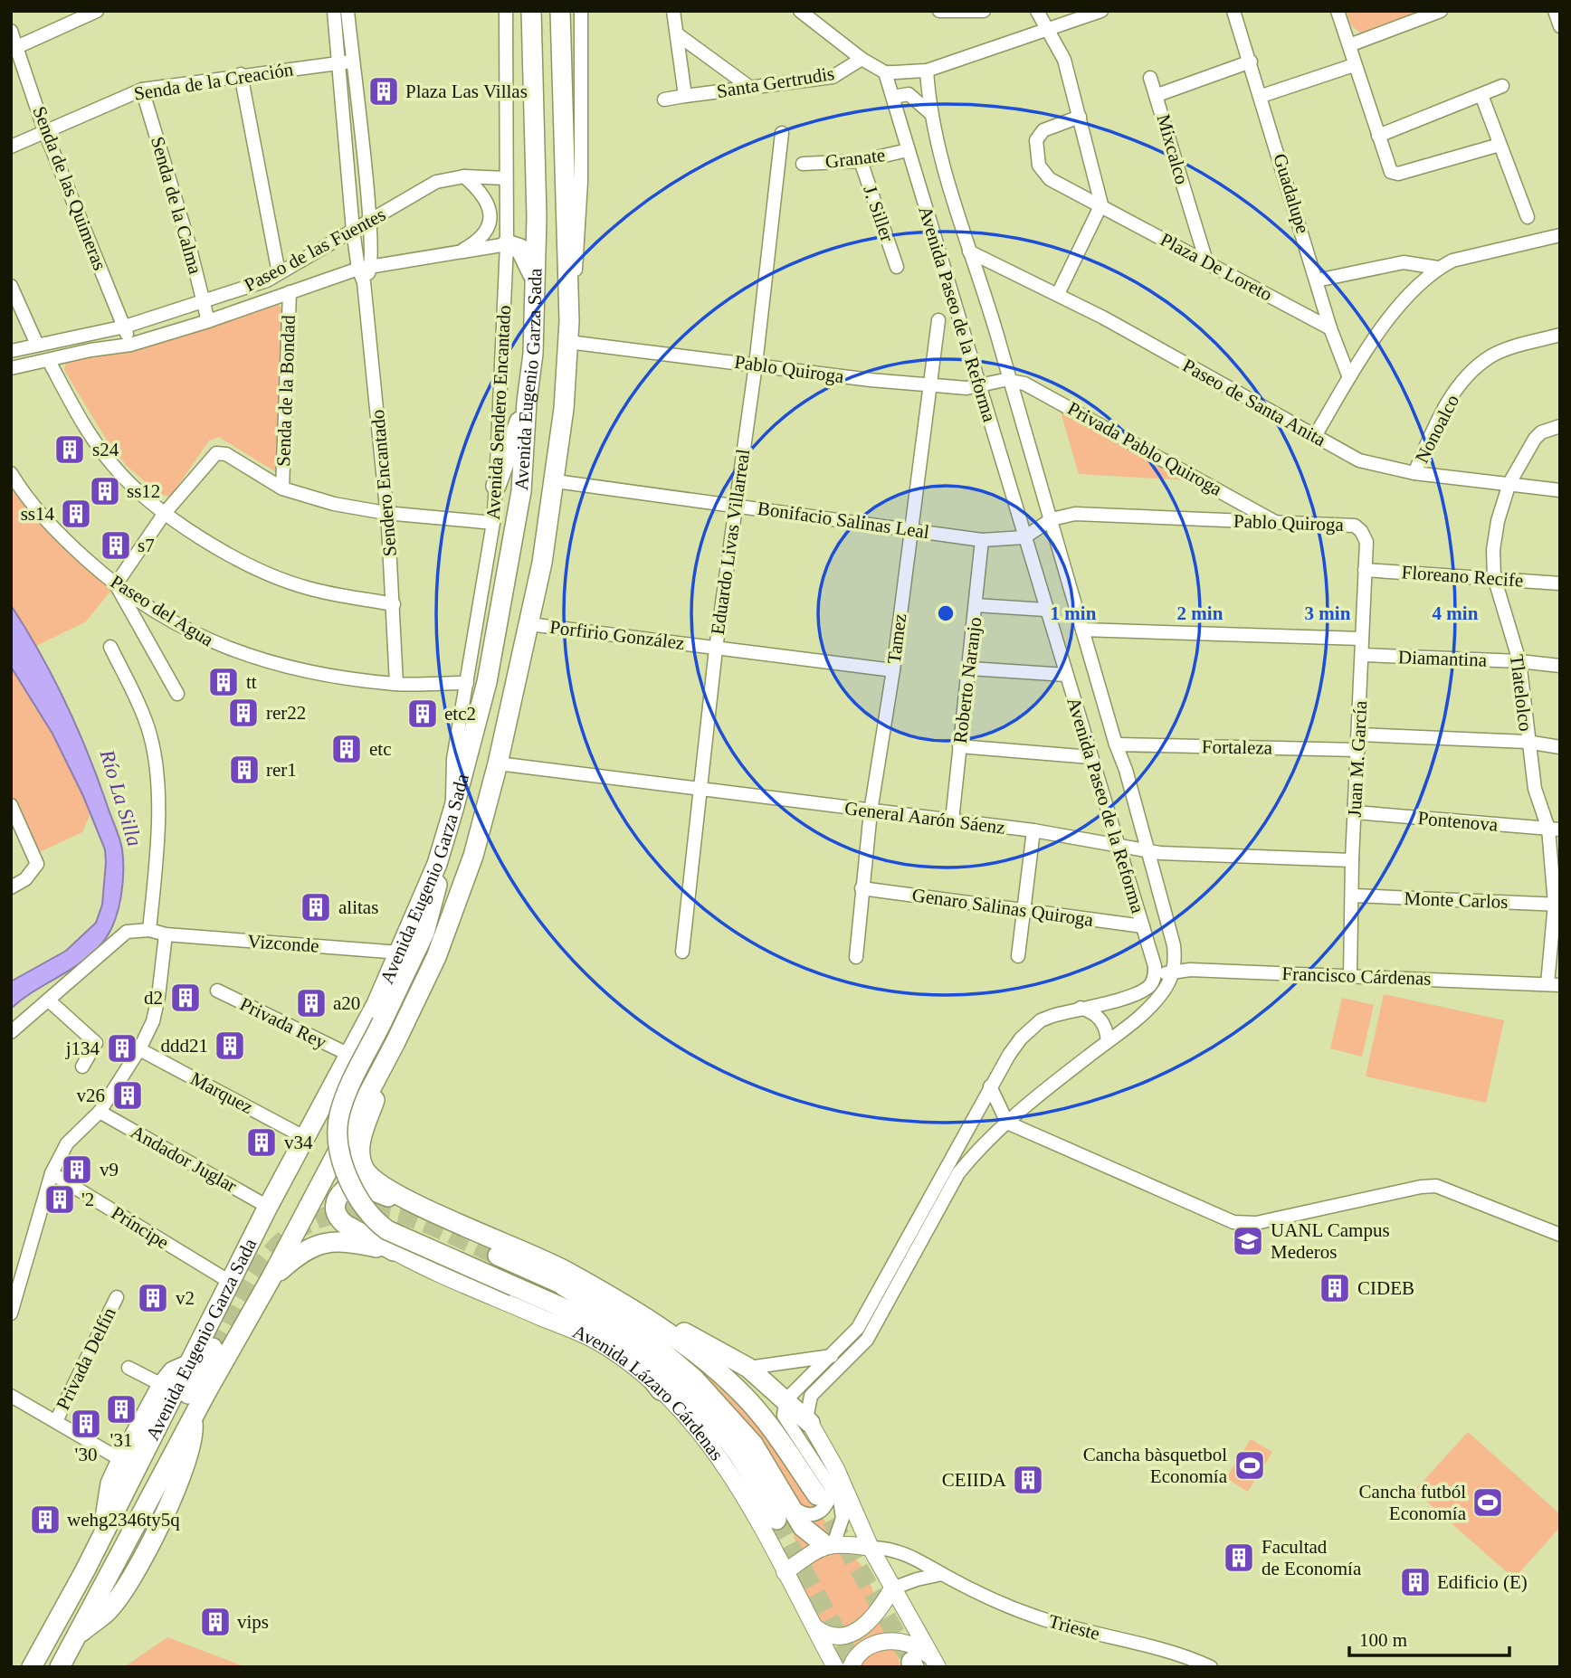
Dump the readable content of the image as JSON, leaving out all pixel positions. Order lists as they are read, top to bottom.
{
  "streets": {
    "highway": ["Avenida Eugenio Garza Sada", "Avenida Lázaro Cárdenas"],
    "street": [
      "Senda de la Creación",
      "Santa Gertrudis",
      "Mixcalco",
      "Granate",
      "Senda de las Quimeras",
      "Guadalupe",
      "Senda de la Calma",
      "J. Siller",
      "Paseo de las Fuentes",
      "Plaza De Loreto",
      "Avenida Paseo de la Reforma",
      "Pablo Quiroga",
      "Senda de la Bondad",
      "Paseo de Santa Anita",
      "Avenida Sendero Encantado",
      "Nonoalco",
      "Privada Pablo Quiroga",
      "Sendero Encantado",
      "Bonifacio Salinas Leal",
      "Eduardo Livas Villarreal",
      "Floreano Recife",
      "Paseo del Agua",
      "Porfirio González",
      "Tamez",
      "Diamantina",
      "Roberto Naranjo",
      "Tlatelolco",
      "Fortaleza",
      "Juan M. García",
      "General Aarón Sáenz",
      "Pontenova",
      "Monte Carlos",
      "Genaro Salinas Quiroga",
      "Vizconde",
      "Francisco Cárdenas",
      "Privada Rey",
      "Marquez",
      "Andador Juglar",
      "Príncipe",
      "Privada Delfín",
      "Trieste"
    ]
  },
  "crossings": [
    ["Senda de la Creación", "Senda de las Quimeras"],
    ["Senda de la Creación", "Senda de la Calma"],
    ["Senda de la Creación", "Sendero Encantado"],
    ["Mixcalco", "Guadalupe"],
    ["Mixcalco", "Plaza De Loreto"],
    ["Granate", "J. Siller"],
    ["Granate", "Avenida Paseo de la Reforma"],
    ["Senda de las Quimeras", "Paseo de las Fuentes"],
    ["Guadalupe", "Plaza De Loreto"],
    ["Senda de la Calma", "Paseo de las Fuentes"],
    ["Paseo de las Fuentes", "Senda de la Bondad"],
    ["Paseo de las Fuentes", "Avenida Sendero Encantado"],
    ["Paseo de las Fuentes", "Sendero Encantado"],
    ["Avenida Paseo de la Reforma", "Pablo Quiroga"],
    ["Avenida Paseo de la Reforma", "Paseo de Santa Anita"],
    ["Avenida Paseo de la Reforma", "Privada Pablo Quiroga"],
    ["Avenida Paseo de la Reforma", "Bonifacio Salinas Leal"],
    ["Avenida Paseo de la Reforma", "Fortaleza"],
    ["Avenida Paseo de la Reforma", "General Aarón Sáenz"],
    ["Avenida Paseo de la Reforma", "Genaro Salinas Quiroga"],
    ["Avenida Paseo de la Reforma", "Francisco Cárdenas"],
    ["Pablo Quiroga", "Avenida Eugenio Garza Sada"],
    ["Pablo Quiroga", "Privada Pablo Quiroga"],
    ["Pablo Quiroga", "Eduardo Livas Villarreal"],
    ["Pablo Quiroga", "Tamez"],
    ["Pablo Quiroga", "Juan M. García"],
    ["Avenida Eugenio Garza Sada", "Avenida Sendero Encantado"],
    ["Avenida Eugenio Garza Sada", "Bonifacio Salinas Leal"],
    ["Avenida Eugenio Garza Sada", "Porfirio González"],
    ["Avenida Eugenio Garza Sada", "General Aarón Sáenz"],
    ["Avenida Eugenio Garza Sada", "Vizconde"],
    ["Avenida Eugenio Garza Sada", "Privada Rey"],
    ["Avenida Eugenio Garza Sada", "Marquez"],
    ["Avenida Eugenio Garza Sada", "Andador Juglar"],
    ["Avenida Eugenio Garza Sada", "Príncipe"],
    ["Paseo de Santa Anita", "Nonoalco"],
    ["Paseo de Santa Anita", "Tlatelolco"],
    ["Avenida Sendero Encantado", "Paseo del Agua"],
    ["Sendero Encantado", "Paseo del Agua"],
    ["Bonifacio Salinas Leal", "Eduardo Livas Villarreal"],
    ["Bonifacio Salinas Leal", "Tamez"],
    ["Bonifacio Salinas Leal", "Roberto Naranjo"],
    ["Eduardo Livas Villarreal", "Porfirio González"],
    ["Eduardo Livas Villarreal", "General Aarón Sáenz"],
    ["Floreano Recife", "Tlatelolco"],
    ["Floreano Recife", "Juan M. García"],
    ["Porfirio González", "Tamez"],
    ["Tamez", "General Aarón Sáenz"],
    ["Tamez", "Genaro Salinas Quiroga"],
    ["Diamantina", "Tlatelolco"],
    ["Diamantina", "Juan M. García"],
    ["Roberto Naranjo", "General Aarón Sáenz"],
    ["Tlatelolco", "Pontenova"],
    ["Tlatelolco", "Monte Carlos"],
    ["Tlatelolco", "Francisco Cárdenas"],
    ["Fortaleza", "Juan M. García"],
    ["Juan M. García", "General Aarón Sáenz"],
    ["Juan M. García", "Pontenova"],
    ["Juan M. García", "Monte Carlos"],
    ["Juan M. García", "Francisco Cárdenas"],
    ["Avenida Lázaro Cárdenas", "Trieste"]
  ],
  "water": ["Río La Silla"],
  "places": {
    "building": [
      "Plaza Las Villas",
      "s24",
      "ss12",
      "ss14",
      "s7",
      "tt",
      "rer22",
      "etc2",
      "etc",
      "rer1",
      "alitas",
      "d2",
      "a20",
      "ddd21",
      "j134",
      "v26",
      "v34",
      "v9",
      "'2",
      "CIDEB",
      "v2",
      "'31",
      "'30",
      "CEIIDA",
      "wehg2346ty5q",
      "Facultad de Economía",
      "Edificio (E)",
      "vips"
    ],
    "school or university": ["UANL Campus Mederos"],
    "sports": ["Cancha bàsquetbol Economía", "Cancha futból Economía"]
  },
  "scale_bar": "100 m",
  "rings": [
    "1 min",
    "2 min",
    "3 min",
    "4 min"
  ]
}
